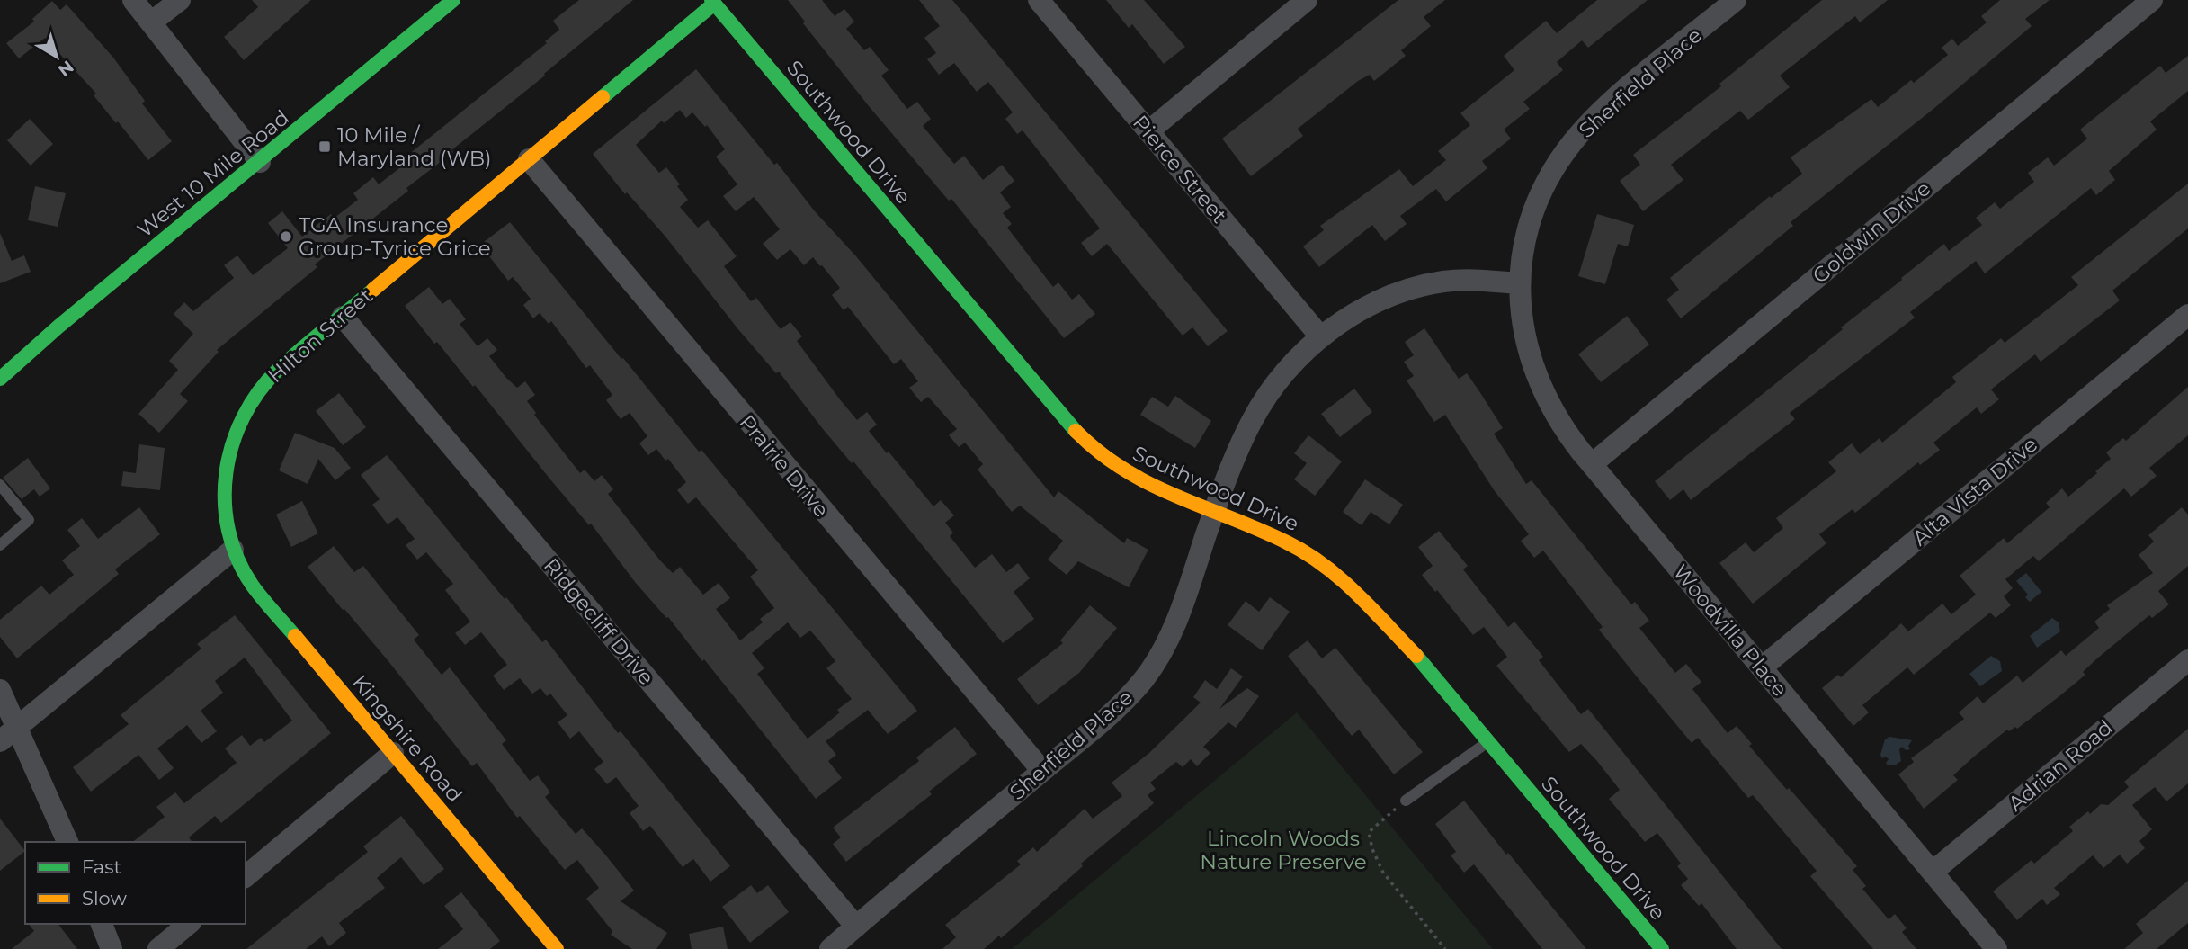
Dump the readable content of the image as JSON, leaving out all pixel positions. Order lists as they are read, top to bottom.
{
  "streets": {
    "street": [
      "Sherfield Place",
      "Southwood Drive",
      "Pierce Street",
      "West 10 Mile Road",
      "Goldwin Drive",
      "Hilton Street",
      "Prairie Drive",
      "Alta Vista Drive",
      "Ridgecliff Drive",
      "Woodvilla Place",
      "Kingshire Road",
      "Adrian Road"
    ]
  },
  "crossings": [
    ["Sherfield Place", "Southwood Drive"],
    ["Sherfield Place", "Pierce Street"],
    ["Sherfield Place", "Prairie Drive"],
    ["Sherfield Place", "Ridgecliff Drive"],
    ["Sherfield Place", "Woodvilla Place"],
    ["Southwood Drive", "Hilton Street"],
    ["Goldwin Drive", "Woodvilla Place"],
    ["Hilton Street", "Prairie Drive"],
    ["Hilton Street", "Ridgecliff Drive"],
    ["Hilton Street", "Kingshire Road"],
    ["Alta Vista Drive", "Woodvilla Place"],
    ["Woodvilla Place", "Adrian Road"]
  ],
  "parks": ["Lincoln Woods Nature Preserve"],
  "places": {
    "transit": ["10 Mile / Maryland (WB)"],
    "other": ["TGA Insurance Group-Tyrice Grice"]
  },
  "legend": ["Fast", "Slow"],
  "north": "bottom right"
}
